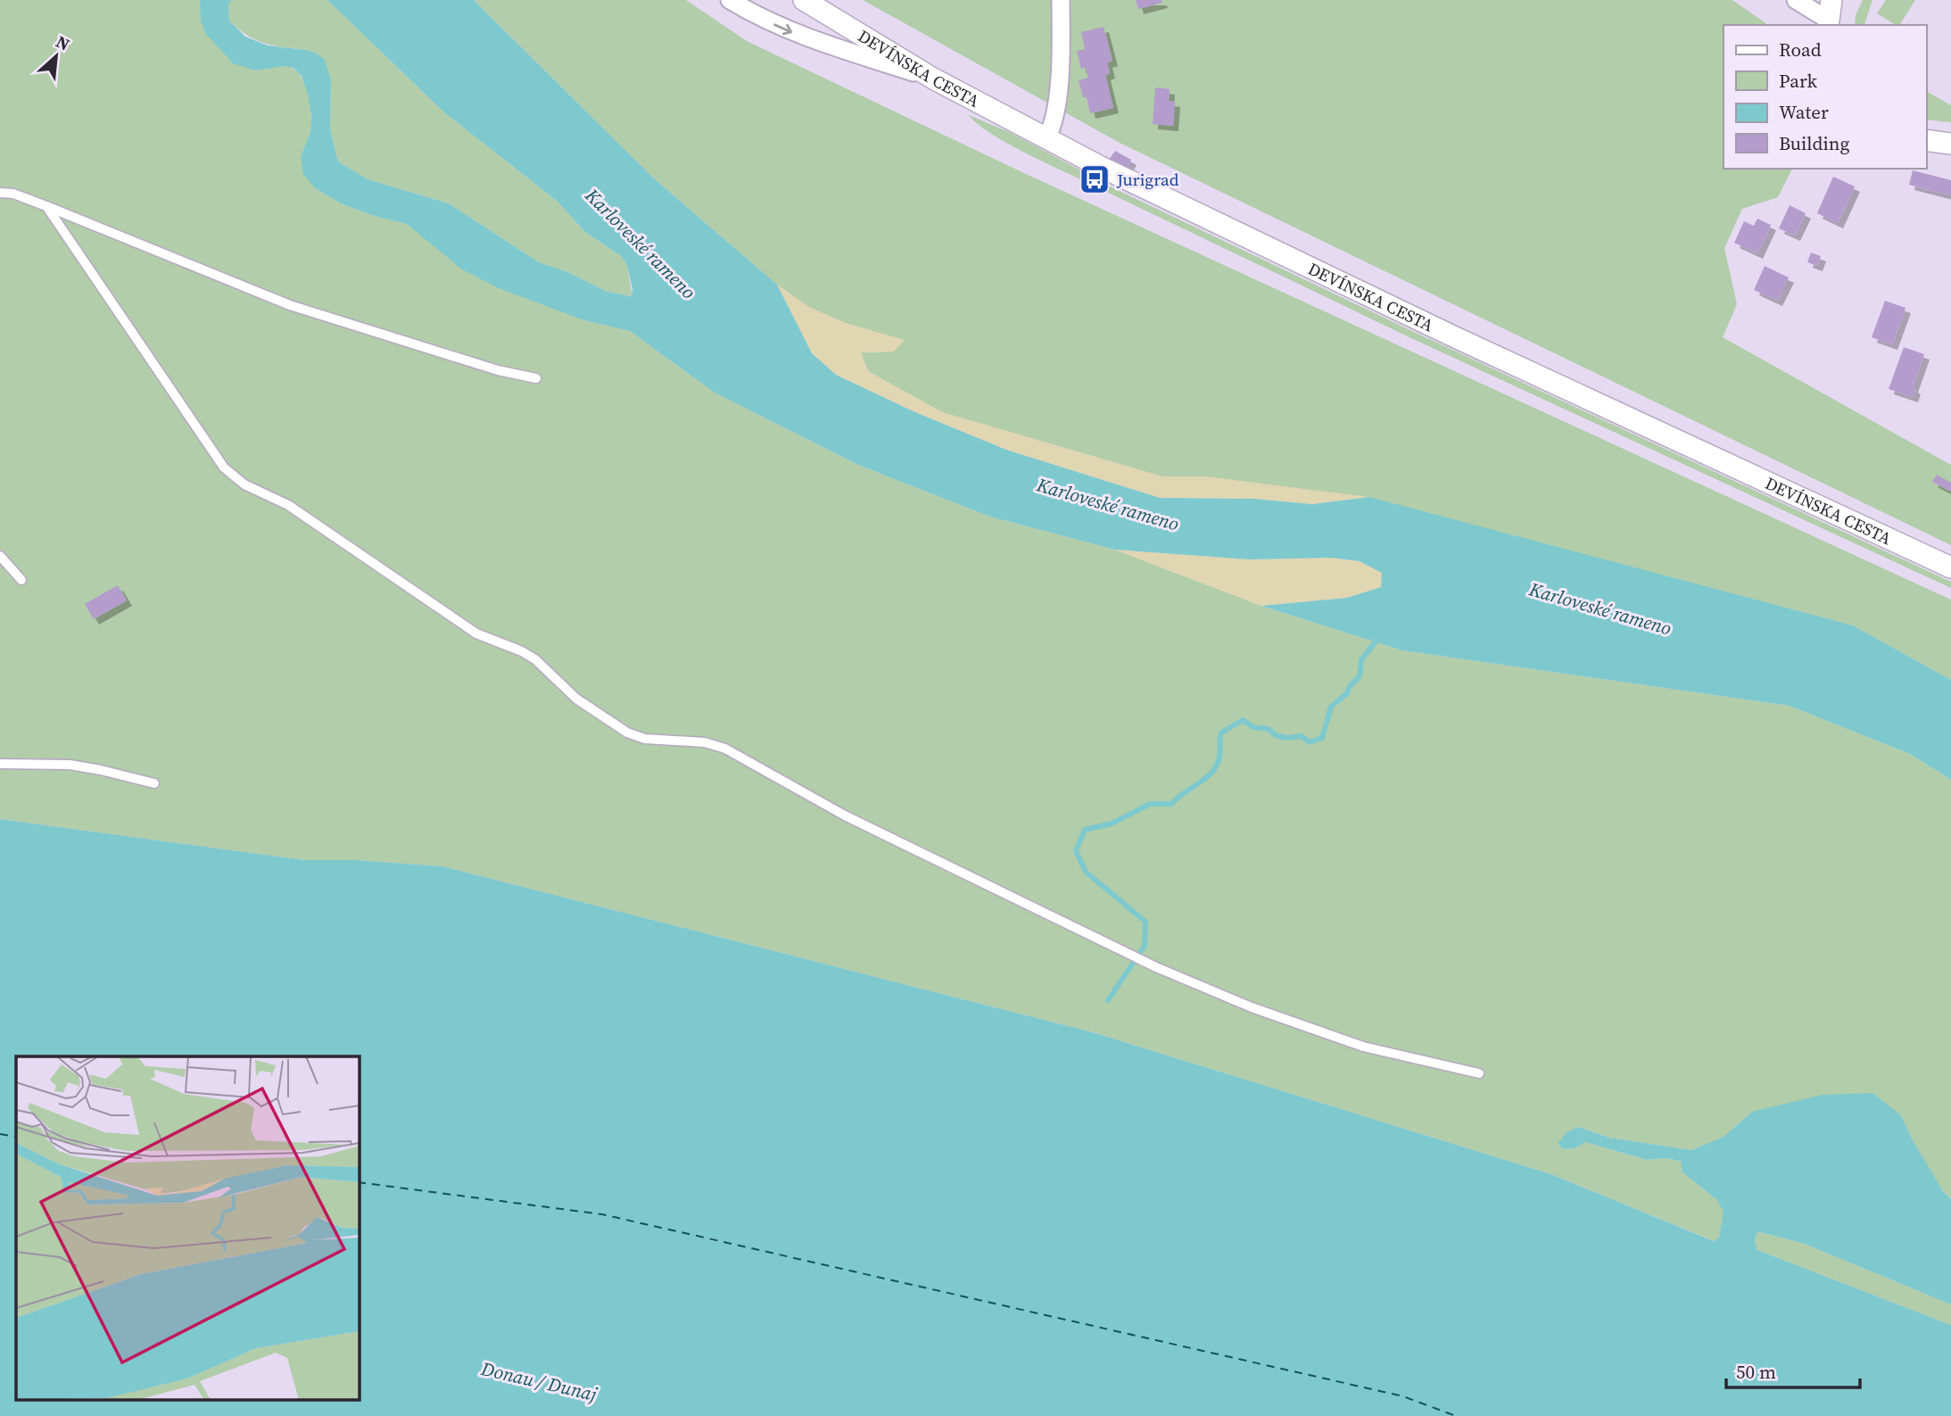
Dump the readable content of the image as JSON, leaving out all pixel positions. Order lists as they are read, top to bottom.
{
  "streets": {
    "street": ["DEVÍNSKA CESTA"]
  },
  "water": ["Karloveské rameno", "Donau / Dunaj"],
  "places": {
    "bus stop": ["Jurigrad"]
  },
  "legend": [
    "Road",
    "Park",
    "Water",
    "Building"
  ],
  "scale_bar": "50 m",
  "north": "top right"
}
